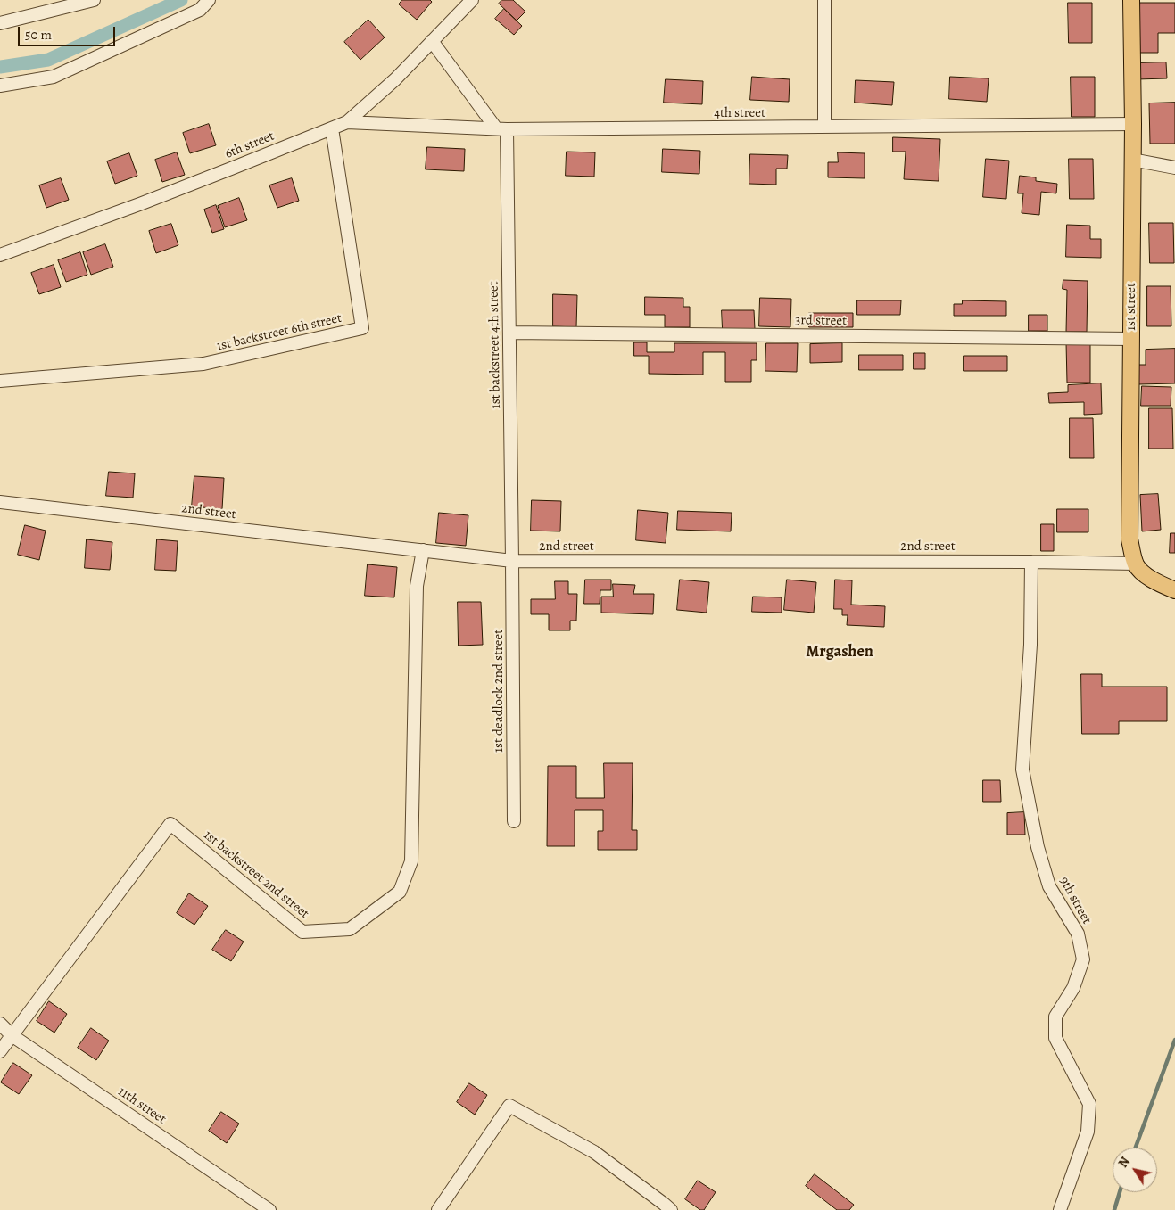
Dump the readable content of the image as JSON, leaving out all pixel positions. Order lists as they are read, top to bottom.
{
  "streets": {
    "main road": ["1st street"],
    "street": [
      "4th street",
      "6th street",
      "3rd street",
      "1st backstreet 6th street",
      "1st backstreet 4th street",
      "2nd street",
      "1st deadlock 2nd street",
      "1st backstreet 2nd street",
      "9th street",
      "11th street"
    ]
  },
  "crossings": [
    ["4th street", "6th street"],
    ["4th street", "1st street"],
    ["4th street", "1st backstreet 4th street"],
    ["6th street", "1st backstreet 6th street"],
    ["1st street", "3rd street"],
    ["1st street", "2nd street"],
    ["3rd street", "1st backstreet 4th street"],
    ["1st backstreet 4th street", "2nd street"],
    ["1st backstreet 4th street", "1st deadlock 2nd street"],
    ["2nd street", "1st deadlock 2nd street"],
    ["2nd street", "1st backstreet 2nd street"],
    ["2nd street", "9th street"],
    ["1st backstreet 2nd street", "11th street"]
  ],
  "districts": ["Mrgashen"],
  "scale_bar": "50 m",
  "north": "top left"
}
